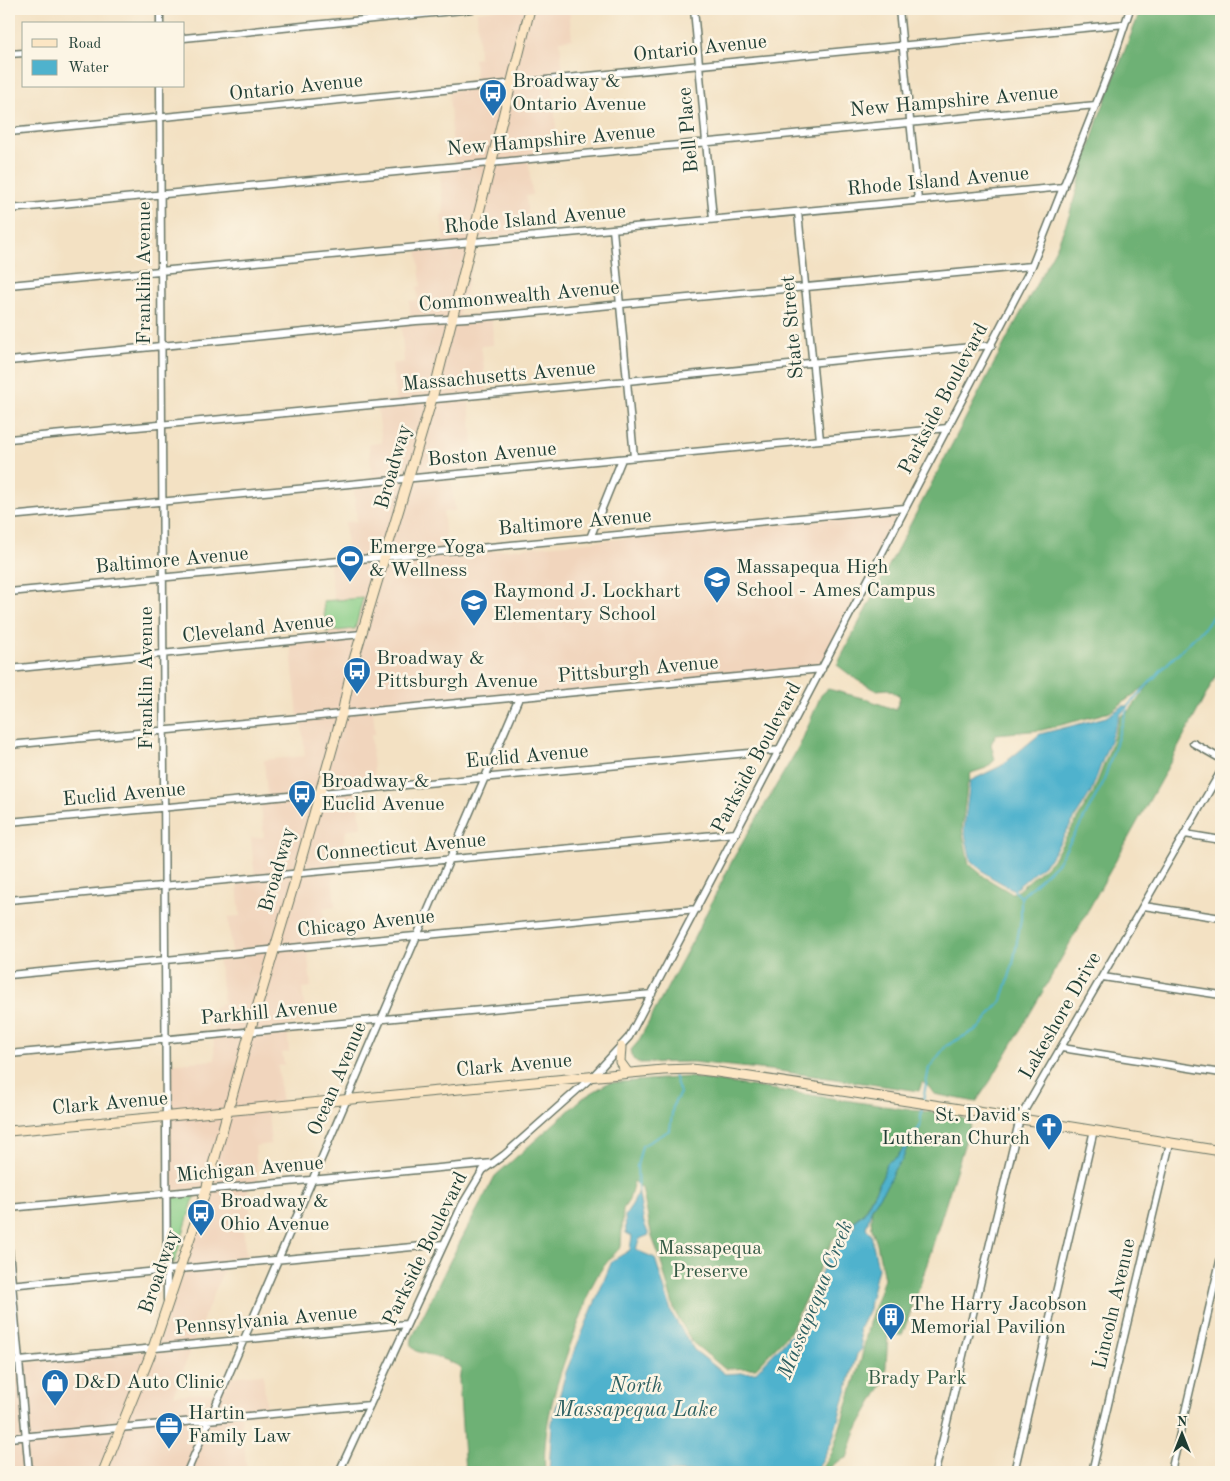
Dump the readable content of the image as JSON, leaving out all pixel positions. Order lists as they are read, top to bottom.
{
  "streets": {
    "main road": ["Broadway", "Clark Avenue"],
    "street": [
      "Ontario Avenue",
      "New Hampshire Avenue",
      "Bell Place",
      "Rhode Island Avenue",
      "Franklin Avenue",
      "Commonwealth Avenue",
      "State Street",
      "Massachusetts Avenue",
      "Parkside Boulevard",
      "Boston Avenue",
      "Baltimore Avenue",
      "Cleveland Avenue",
      "Pittsburgh Avenue",
      "Euclid Avenue",
      "Connecticut Avenue",
      "Chicago Avenue",
      "Parkhill Avenue",
      "Lakeshore Drive",
      "Ocean Avenue",
      "Michigan Avenue",
      "Lincoln Avenue",
      "Pennsylvania Avenue"
    ]
  },
  "crossings": [
    ["Ontario Avenue", "Bell Place"],
    ["Ontario Avenue", "Franklin Avenue"],
    ["Ontario Avenue", "Parkside Boulevard"],
    ["Ontario Avenue", "Broadway"],
    ["New Hampshire Avenue", "Bell Place"],
    ["New Hampshire Avenue", "Franklin Avenue"],
    ["New Hampshire Avenue", "Parkside Boulevard"],
    ["New Hampshire Avenue", "Broadway"],
    ["Bell Place", "Rhode Island Avenue"],
    ["Rhode Island Avenue", "Franklin Avenue"],
    ["Rhode Island Avenue", "State Street"],
    ["Rhode Island Avenue", "Parkside Boulevard"],
    ["Rhode Island Avenue", "Broadway"],
    ["Franklin Avenue", "Commonwealth Avenue"],
    ["Franklin Avenue", "Massachusetts Avenue"],
    ["Franklin Avenue", "Boston Avenue"],
    ["Franklin Avenue", "Broadway"],
    ["Franklin Avenue", "Baltimore Avenue"],
    ["Franklin Avenue", "Cleveland Avenue"],
    ["Franklin Avenue", "Pittsburgh Avenue"],
    ["Franklin Avenue", "Euclid Avenue"],
    ["Franklin Avenue", "Connecticut Avenue"],
    ["Franklin Avenue", "Chicago Avenue"],
    ["Franklin Avenue", "Parkhill Avenue"],
    ["Franklin Avenue", "Clark Avenue"],
    ["Franklin Avenue", "Michigan Avenue"],
    ["Commonwealth Avenue", "State Street"],
    ["Commonwealth Avenue", "Parkside Boulevard"],
    ["Commonwealth Avenue", "Broadway"],
    ["State Street", "Massachusetts Avenue"],
    ["State Street", "Boston Avenue"],
    ["Massachusetts Avenue", "Parkside Boulevard"],
    ["Massachusetts Avenue", "Broadway"],
    ["Parkside Boulevard", "Boston Avenue"],
    ["Parkside Boulevard", "Baltimore Avenue"],
    ["Parkside Boulevard", "Pittsburgh Avenue"],
    ["Parkside Boulevard", "Euclid Avenue"],
    ["Parkside Boulevard", "Connecticut Avenue"],
    ["Parkside Boulevard", "Chicago Avenue"],
    ["Parkside Boulevard", "Parkhill Avenue"],
    ["Parkside Boulevard", "Clark Avenue"],
    ["Parkside Boulevard", "Michigan Avenue"],
    ["Parkside Boulevard", "Pennsylvania Avenue"],
    ["Boston Avenue", "Broadway"],
    ["Broadway", "Baltimore Avenue"],
    ["Broadway", "Cleveland Avenue"],
    ["Broadway", "Pittsburgh Avenue"],
    ["Broadway", "Euclid Avenue"],
    ["Broadway", "Connecticut Avenue"],
    ["Broadway", "Chicago Avenue"],
    ["Broadway", "Parkhill Avenue"],
    ["Broadway", "Clark Avenue"],
    ["Broadway", "Michigan Avenue"],
    ["Broadway", "Pennsylvania Avenue"],
    ["Pittsburgh Avenue", "Ocean Avenue"],
    ["Euclid Avenue", "Ocean Avenue"],
    ["Connecticut Avenue", "Ocean Avenue"],
    ["Chicago Avenue", "Ocean Avenue"],
    ["Parkhill Avenue", "Ocean Avenue"],
    ["Lakeshore Drive", "Clark Avenue"],
    ["Clark Avenue", "Ocean Avenue"],
    ["Clark Avenue", "Lincoln Avenue"],
    ["Ocean Avenue", "Michigan Avenue"],
    ["Ocean Avenue", "Pennsylvania Avenue"]
  ],
  "water": ["Massapequa Creek", "North Massapequa Lake"],
  "parks": ["Massapequa Preserve", "Brady Park"],
  "places": {
    "bus stop": [
      "Broadway & Ontario Avenue",
      "Broadway & Pittsburgh Avenue",
      "Broadway & Euclid Avenue",
      "Broadway & Ohio Avenue"
    ],
    "sports": ["Emerge Yoga & Wellness"],
    "school or university": ["Massapequa High School - Ames Campus", "Raymond J. Lockhart Elementary School"],
    "church": ["St. David's Lutheran Church"],
    "building": ["The Harry Jacobson Memorial Pavilion"],
    "shop": ["D&D Auto Clinic"],
    "office": ["Hartin Family Law"]
  },
  "legend": ["Road", "Water"],
  "north": "top"
}
